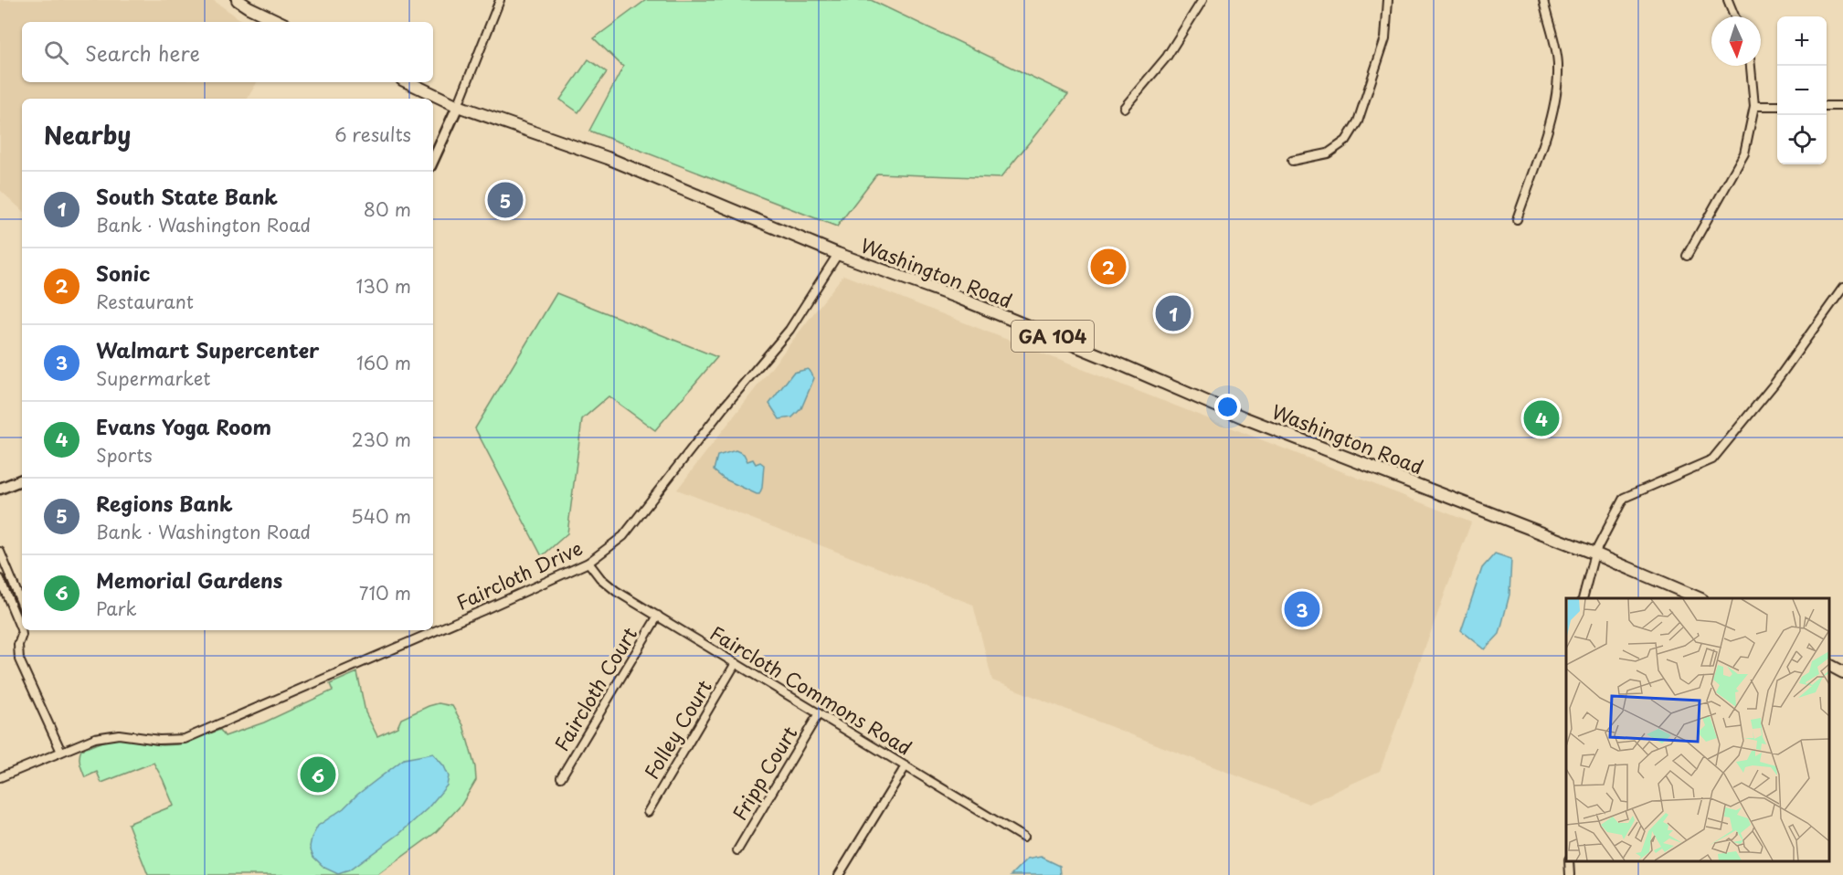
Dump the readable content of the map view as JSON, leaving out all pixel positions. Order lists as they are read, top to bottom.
{
  "streets": {
    "main road": ["Washington Road", "GA 104"],
    "street": [
      "Faircloth Drive",
      "Faircloth Court",
      "Faircloth Commons Road",
      "Folley Court",
      "Fripp Court"
    ]
  },
  "crossings": [
    ["Washington Road", "Faircloth Drive"],
    ["Faircloth Drive", "Faircloth Commons Road"],
    ["Faircloth Court", "Faircloth Commons Road"],
    ["Faircloth Commons Road", "Folley Court"],
    ["Faircloth Commons Road", "Fripp Court"]
  ],
  "north": "bottom",
  "page": {
    "map_buttons": ["+", "−"],
    "search": "Search here",
    "heading": ["Nearby", "6 results"],
    "list": [
      {
        "mark": "1",
        "name": "South State Bank",
        "note": "Bank · Washington Road",
        "value": "80 m"
      },
      {
        "mark": "2",
        "name": "Sonic",
        "note": "Restaurant",
        "value": "130 m"
      },
      {
        "mark": "3",
        "name": "Walmart Supercenter",
        "note": "Supermarket",
        "value": "160 m"
      },
      {
        "mark": "4",
        "name": "Evans Yoga Room",
        "note": "Sports",
        "value": "230 m"
      },
      {
        "mark": "5",
        "name": "Regions Bank",
        "note": "Bank · Washington Road",
        "value": "540 m"
      },
      {
        "mark": "6",
        "name": "Memorial Gardens",
        "note": "Park",
        "value": "710 m"
      }
    ],
    "pins": [
      "5",
      "2",
      "1",
      "4",
      "3",
      "6"
    ]
  }
}
